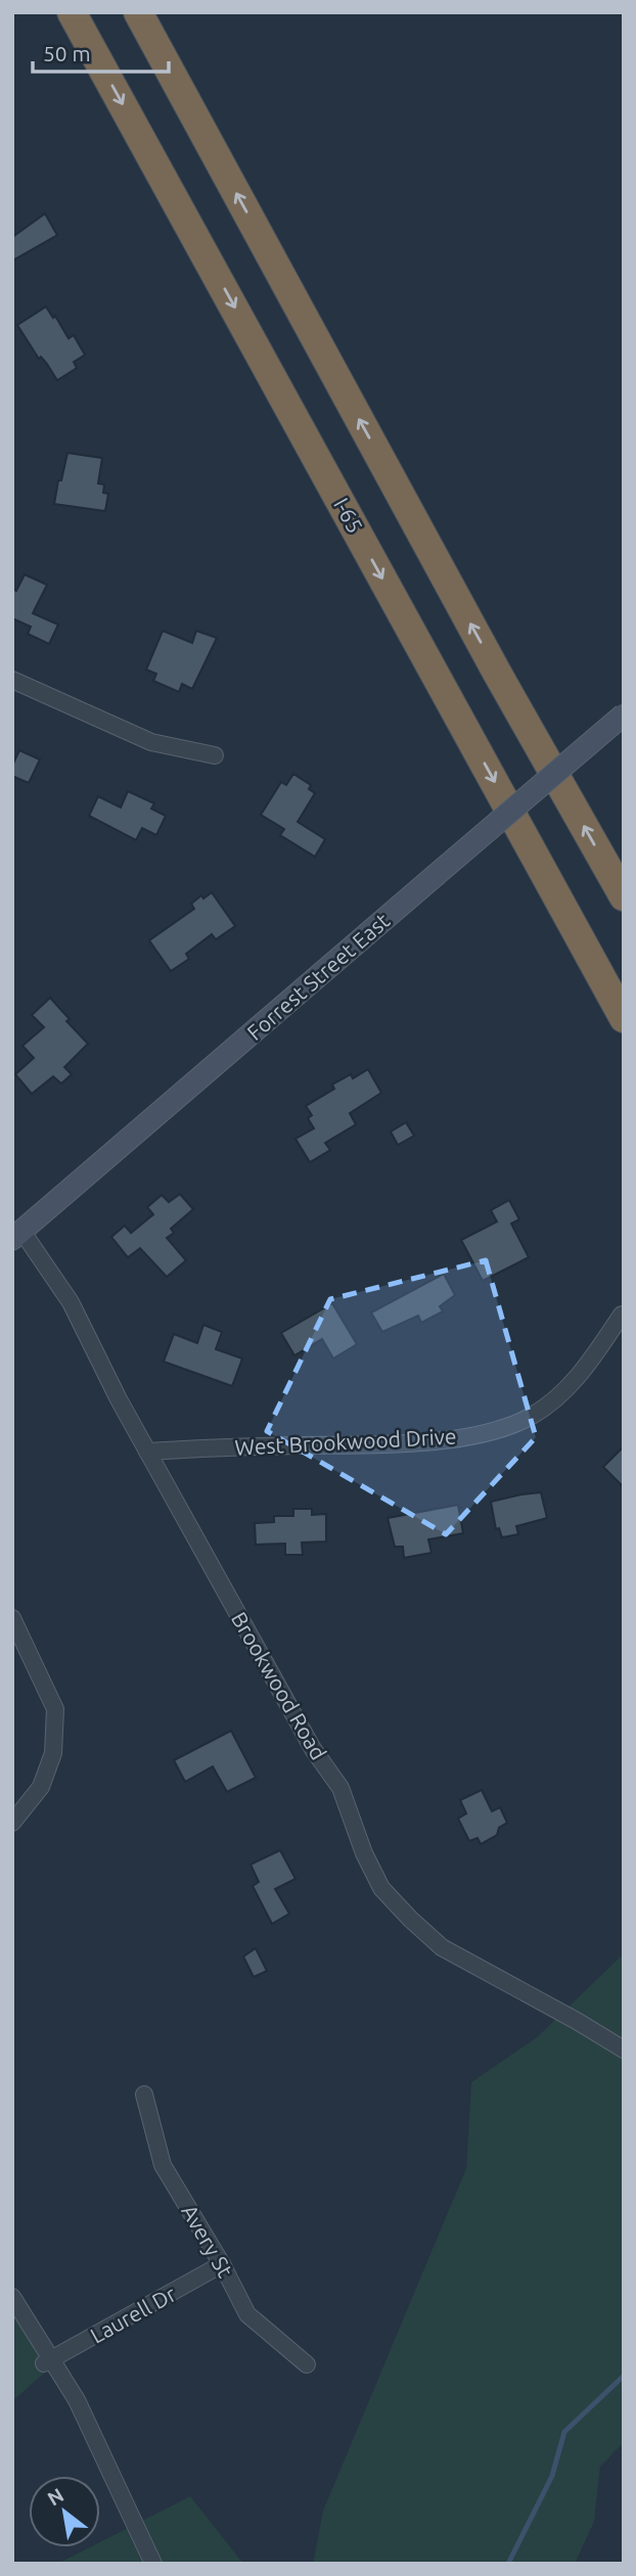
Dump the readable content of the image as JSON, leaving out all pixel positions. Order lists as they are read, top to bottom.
{
  "streets": {
    "highway": ["I-65"],
    "street": [
      "Forrest Street East",
      "West Brookwood Drive",
      "Brookwood Road",
      "Avery St",
      "Laurell Dr"
    ]
  },
  "crossings": [
    ["Forrest Street East", "Brookwood Road"],
    ["West Brookwood Drive", "Brookwood Road"],
    ["Avery St", "Laurell Dr"]
  ],
  "scale_bar": "50 m",
  "north": "top left"
}
